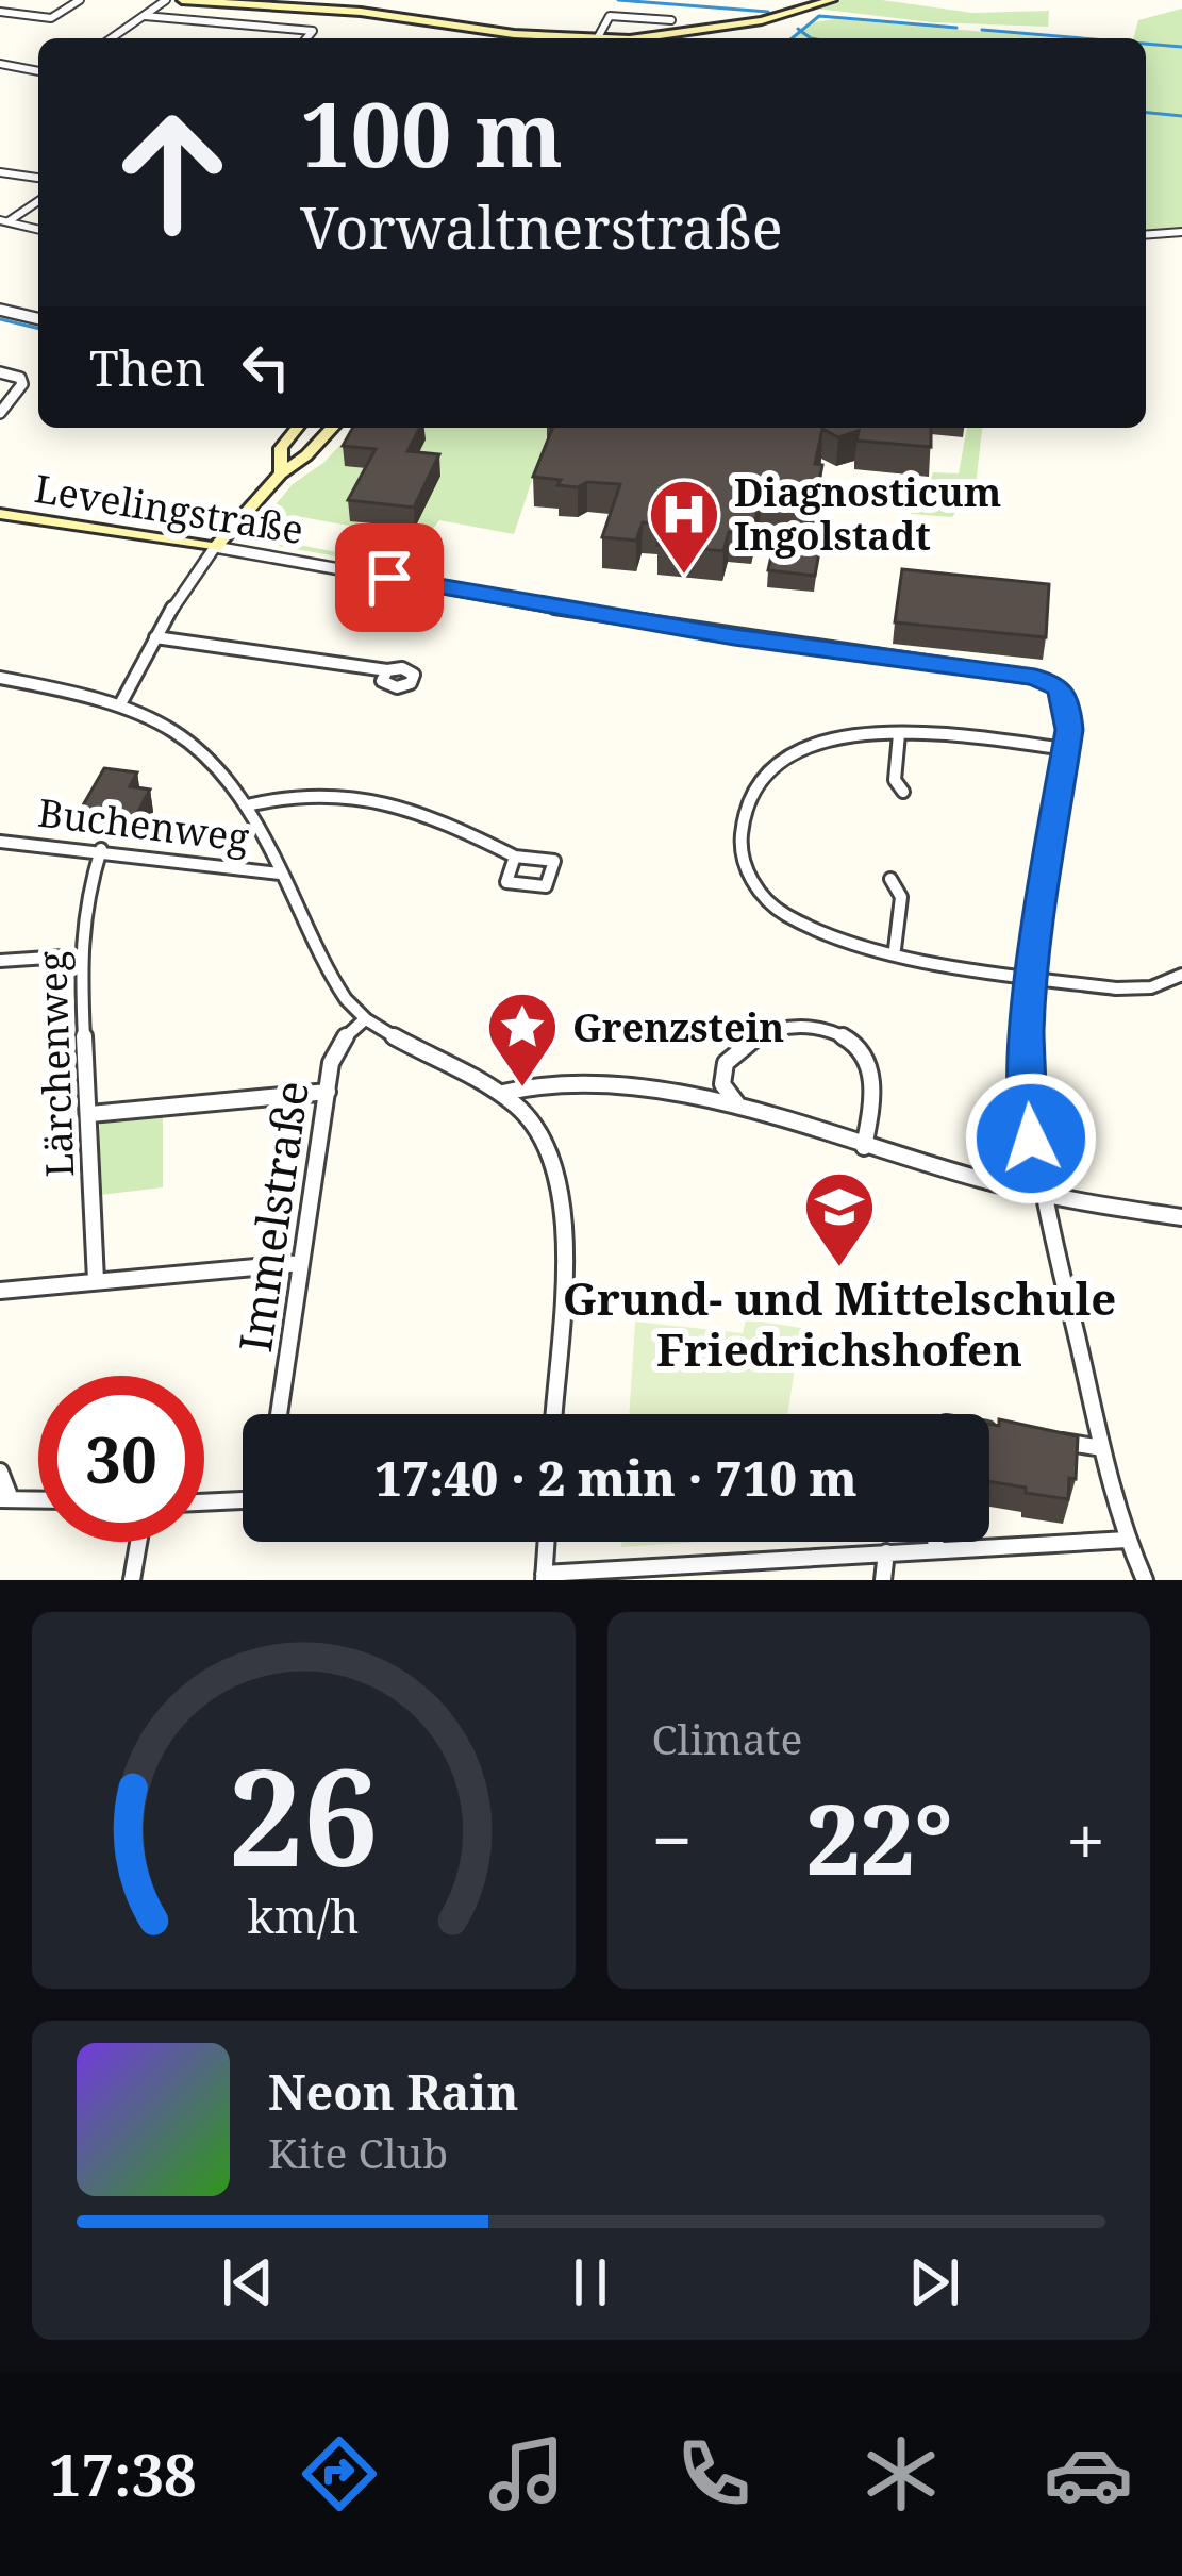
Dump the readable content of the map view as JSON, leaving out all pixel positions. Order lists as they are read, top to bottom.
{
  "streets": {
    "street": [
      "Levelingstraße",
      "Buchenweg",
      "Lärchenweg",
      "Immelstraße"
    ]
  },
  "crossings": [
    ["Buchenweg", "Lärchenweg"]
  ],
  "places": {
    "hospital": ["Diagnosticum Ingolstadt"],
    "place": ["Grenzstein"],
    "school or university": ["Grund- und Mittelschule Friedrichshofen"]
  },
  "page": {
    "turn": ["100 m", "Vorwaltnerstraße"],
    "then": "Then",
    "limit": "30",
    "trip": "17:40 · 2 min · 710 m",
    "tile": "Climate",
    "heat": ["−", "22°", "+"],
    "song": ["Neon Rain", "Kite Club"],
    "tabs": "17:38",
    "gauge": ["26", "km/h"]
  }
}
